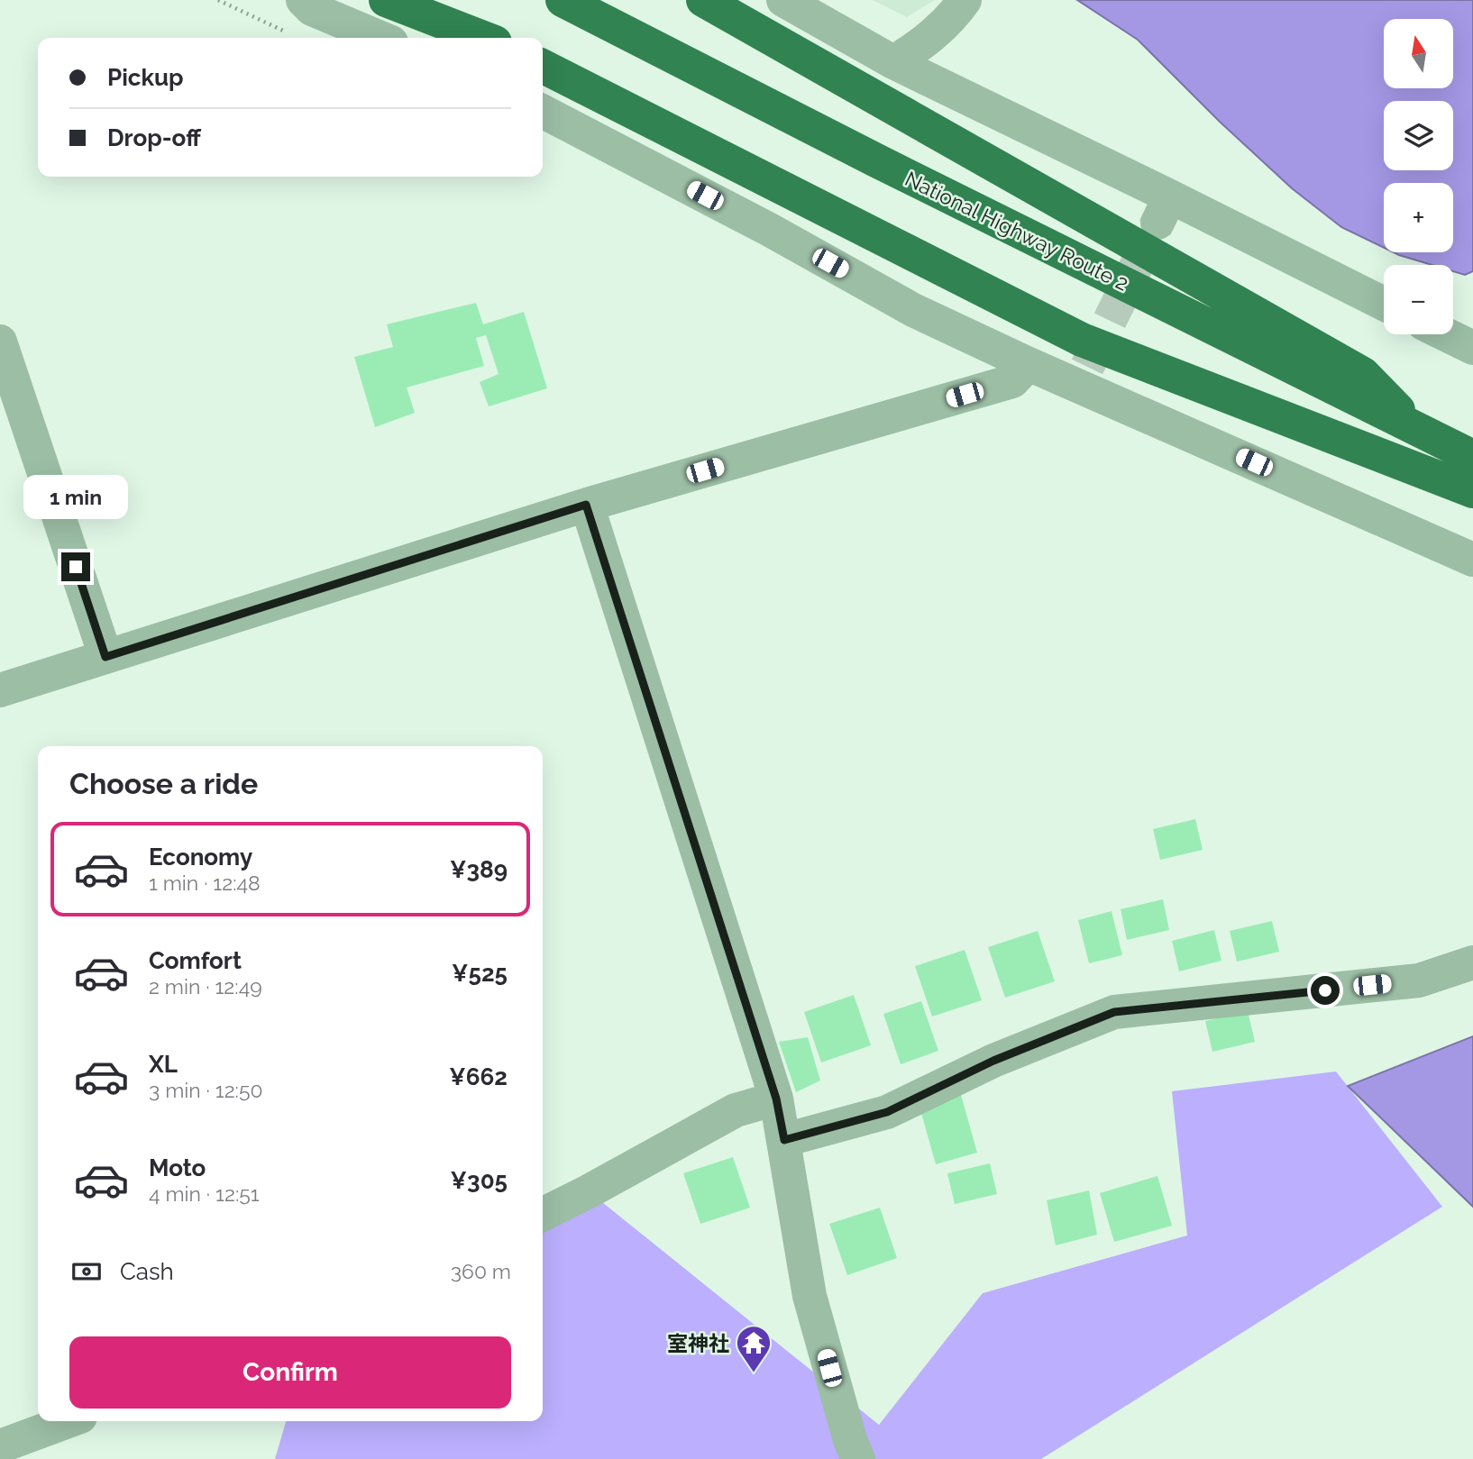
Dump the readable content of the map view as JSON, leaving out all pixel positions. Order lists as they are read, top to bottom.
{
  "streets": {
    "highway": ["National Highway Route 2"]
  },
  "places": {
    "temple": ["室神社"]
  },
  "north": "top",
  "page": {
    "map_buttons": ["+", "−"],
    "banner": ["Pickup", "Drop-off"],
    "bubble": "1 min",
    "heading": "Choose a ride",
    "list": [
      {
        "name": "Economy",
        "note": "1 min · 12:48",
        "value": "¥389"
      },
      {
        "name": "Comfort",
        "note": "2 min · 12:49",
        "value": "¥525"
      },
      {
        "name": "XL",
        "note": "3 min · 12:50",
        "value": "¥662"
      },
      {
        "name": "Moto",
        "note": "4 min · 12:51",
        "value": "¥305"
      }
    ],
    "pay": ["Cash", "360 m"],
    "buttons": "Confirm"
  }
}
